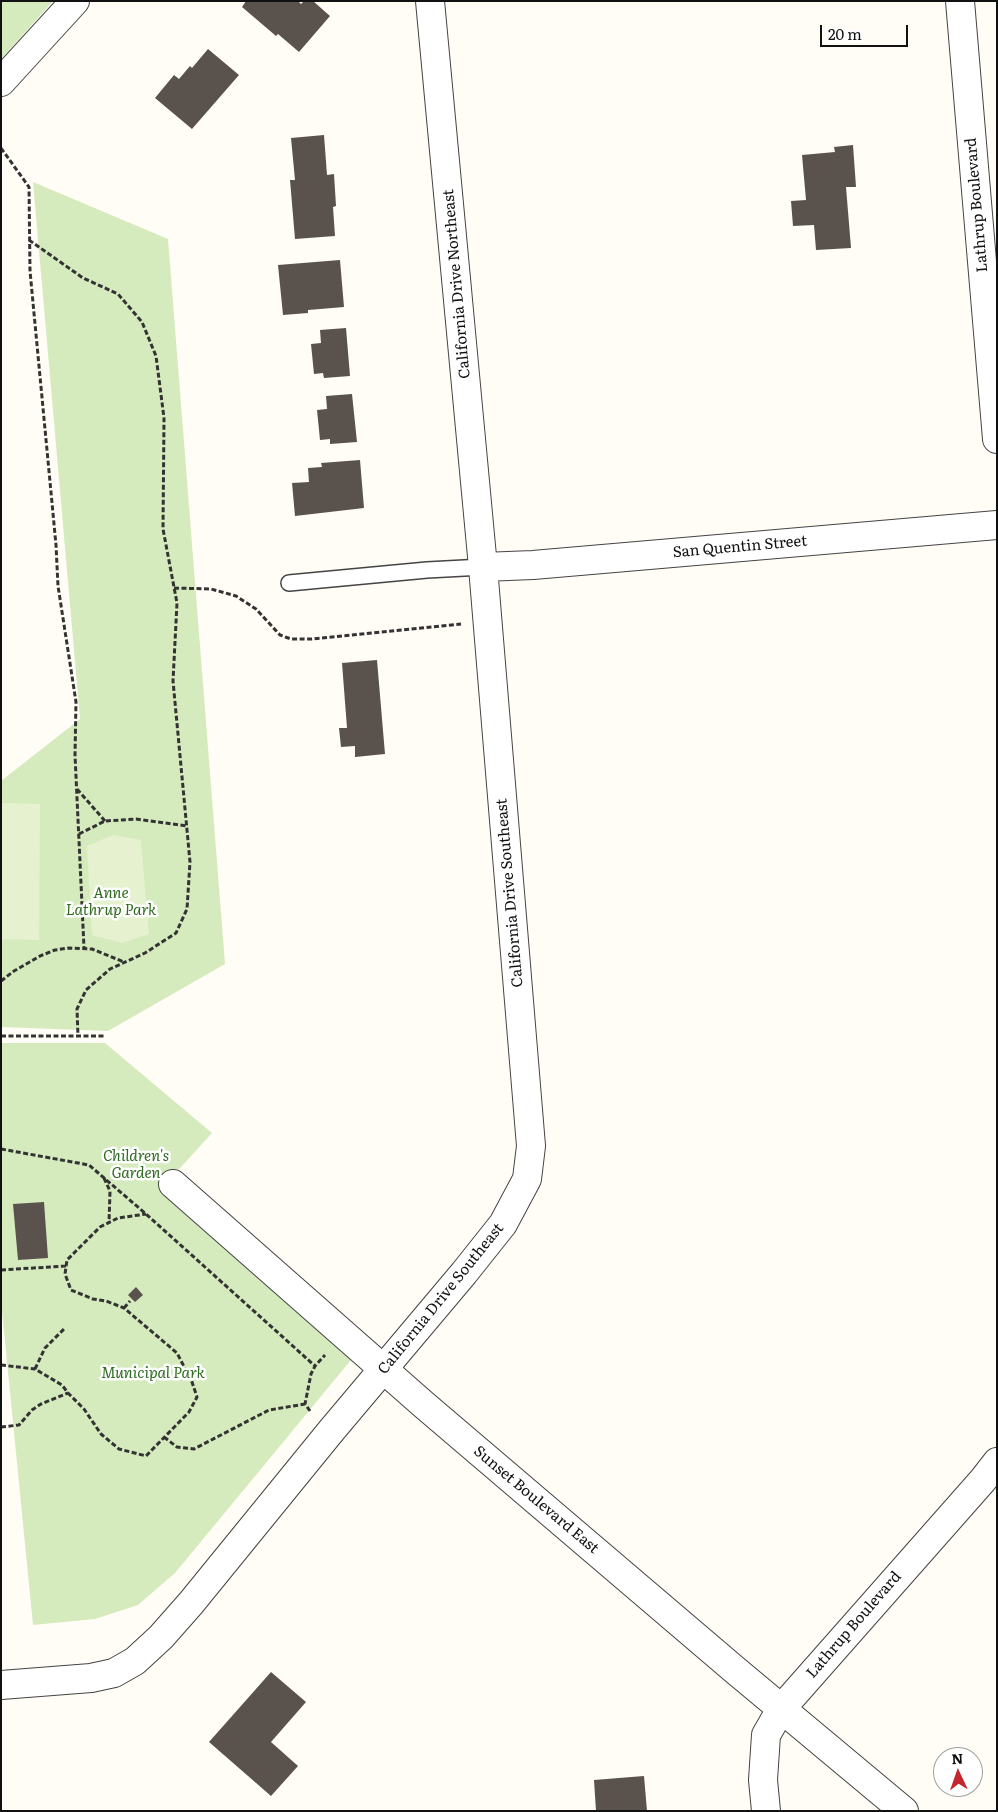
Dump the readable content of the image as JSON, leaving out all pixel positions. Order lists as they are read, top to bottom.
{
  "streets": {
    "street": [
      "Lathrup Boulevard",
      "California Drive Northeast",
      "San Quentin Street",
      "California Drive Southeast",
      "Sunset Boulevard East"
    ]
  },
  "crossings": [
    ["Lathrup Boulevard", "Sunset Boulevard East"],
    ["California Drive Northeast", "San Quentin Street"],
    ["California Drive Northeast", "California Drive Southeast"],
    ["San Quentin Street", "California Drive Southeast"],
    ["California Drive Southeast", "Sunset Boulevard East"]
  ],
  "parks": ["Anne Lathrup Park", "Children's Garden", "Municipal Park"],
  "scale_bar": "20 m",
  "north": "top"
}
